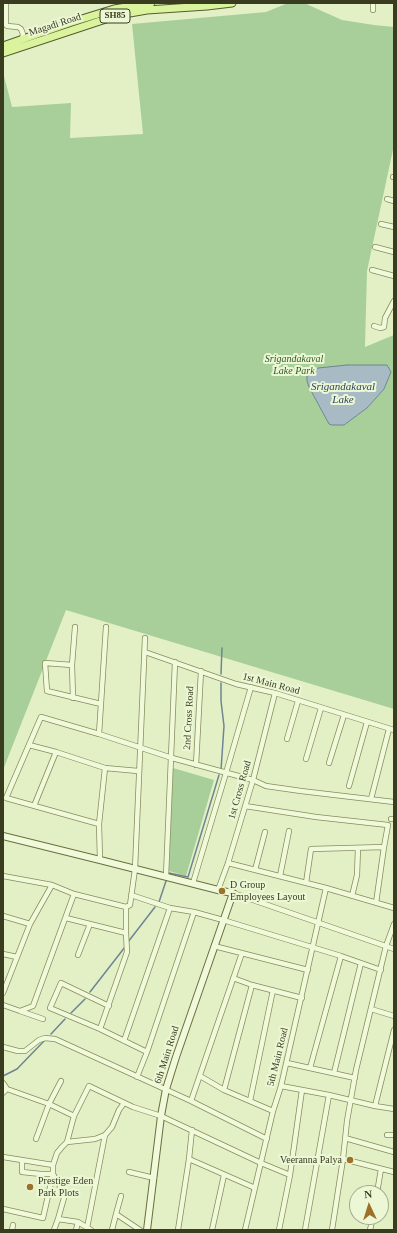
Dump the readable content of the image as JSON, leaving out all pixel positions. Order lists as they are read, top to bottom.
{
  "streets": {
    "main road": ["SH85", "Magadi Road"],
    "street": [
      "1st Main Road",
      "2nd Cross Road",
      "1st Cross Road",
      "6th Main Road",
      "5th Main Road"
    ]
  },
  "crossings": [
    ["1st Main Road", "2nd Cross Road"],
    ["1st Main Road", "1st Cross Road"]
  ],
  "water": ["Srigandakaval Lake"],
  "parks": ["Srigandakaval Lake Park"],
  "places": ["D Group Employees Layout", "Veeranna Palya", "Prestige Eden Park Plots"],
  "north": "top"
}
